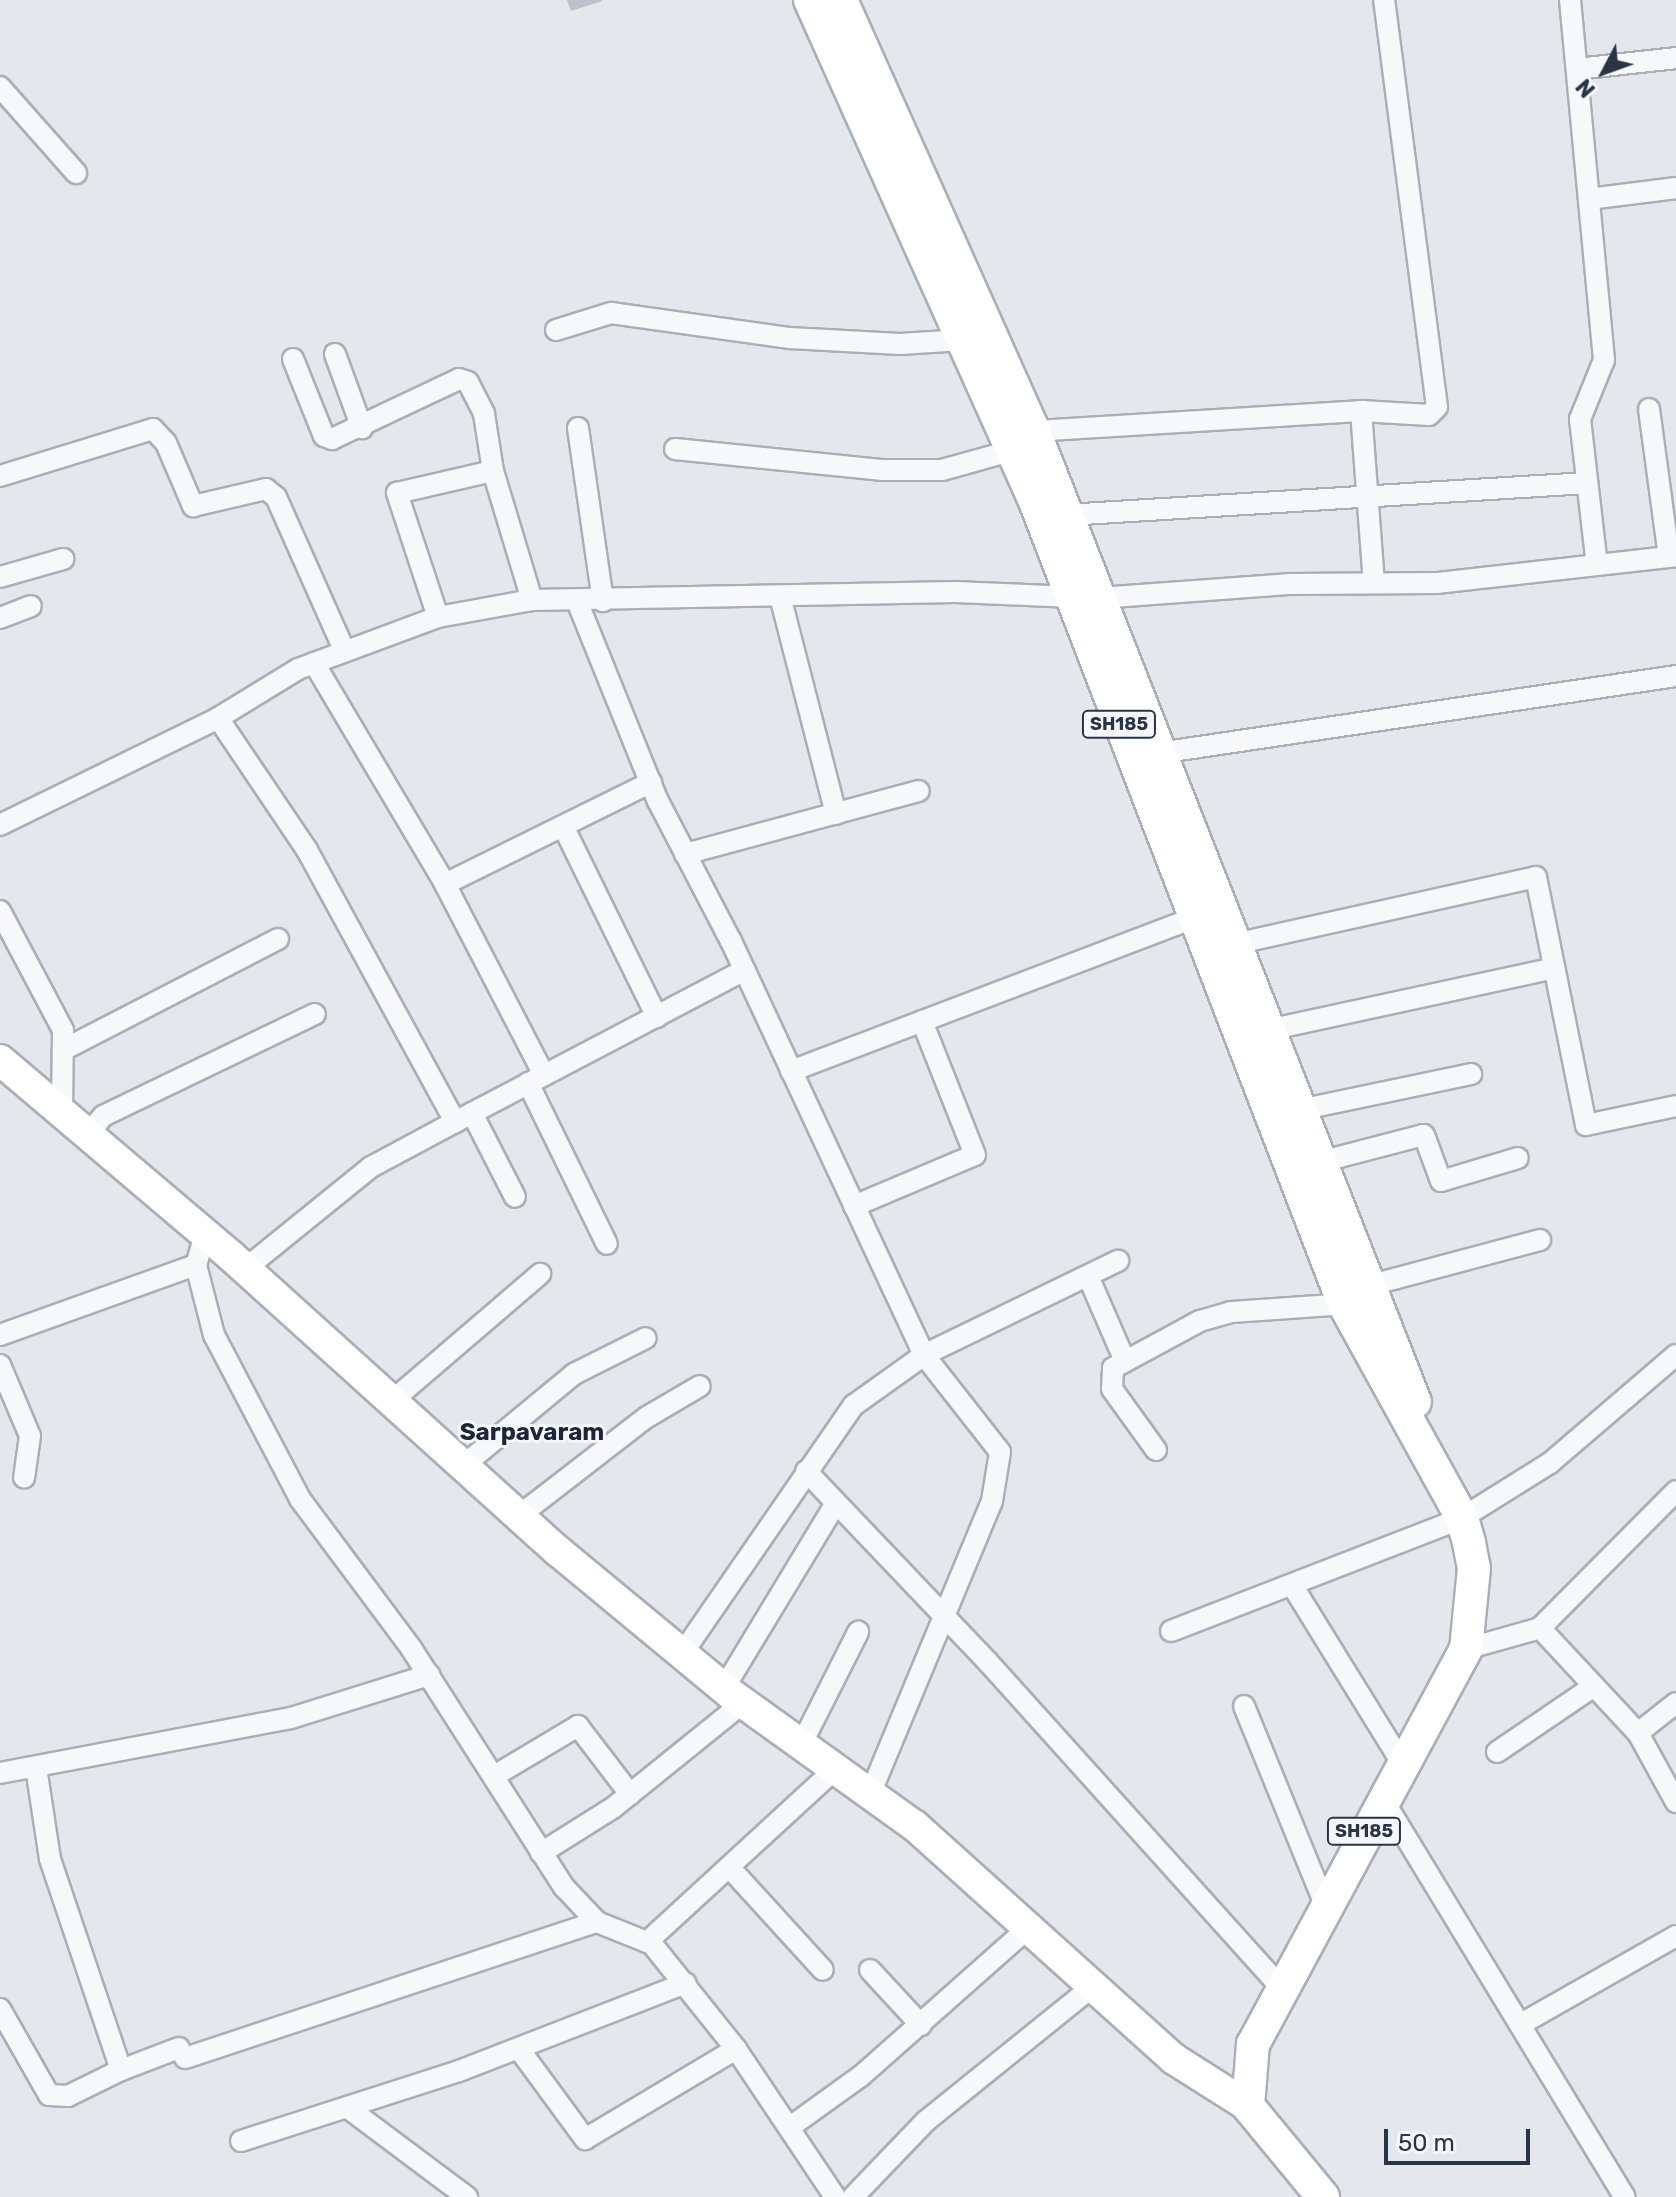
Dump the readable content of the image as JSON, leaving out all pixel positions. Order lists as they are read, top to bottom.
{
  "streets": {
    "main road": ["SH185"]
  },
  "districts": ["Sarpavaram"],
  "scale_bar": "50 m",
  "north": "bottom left"
}
